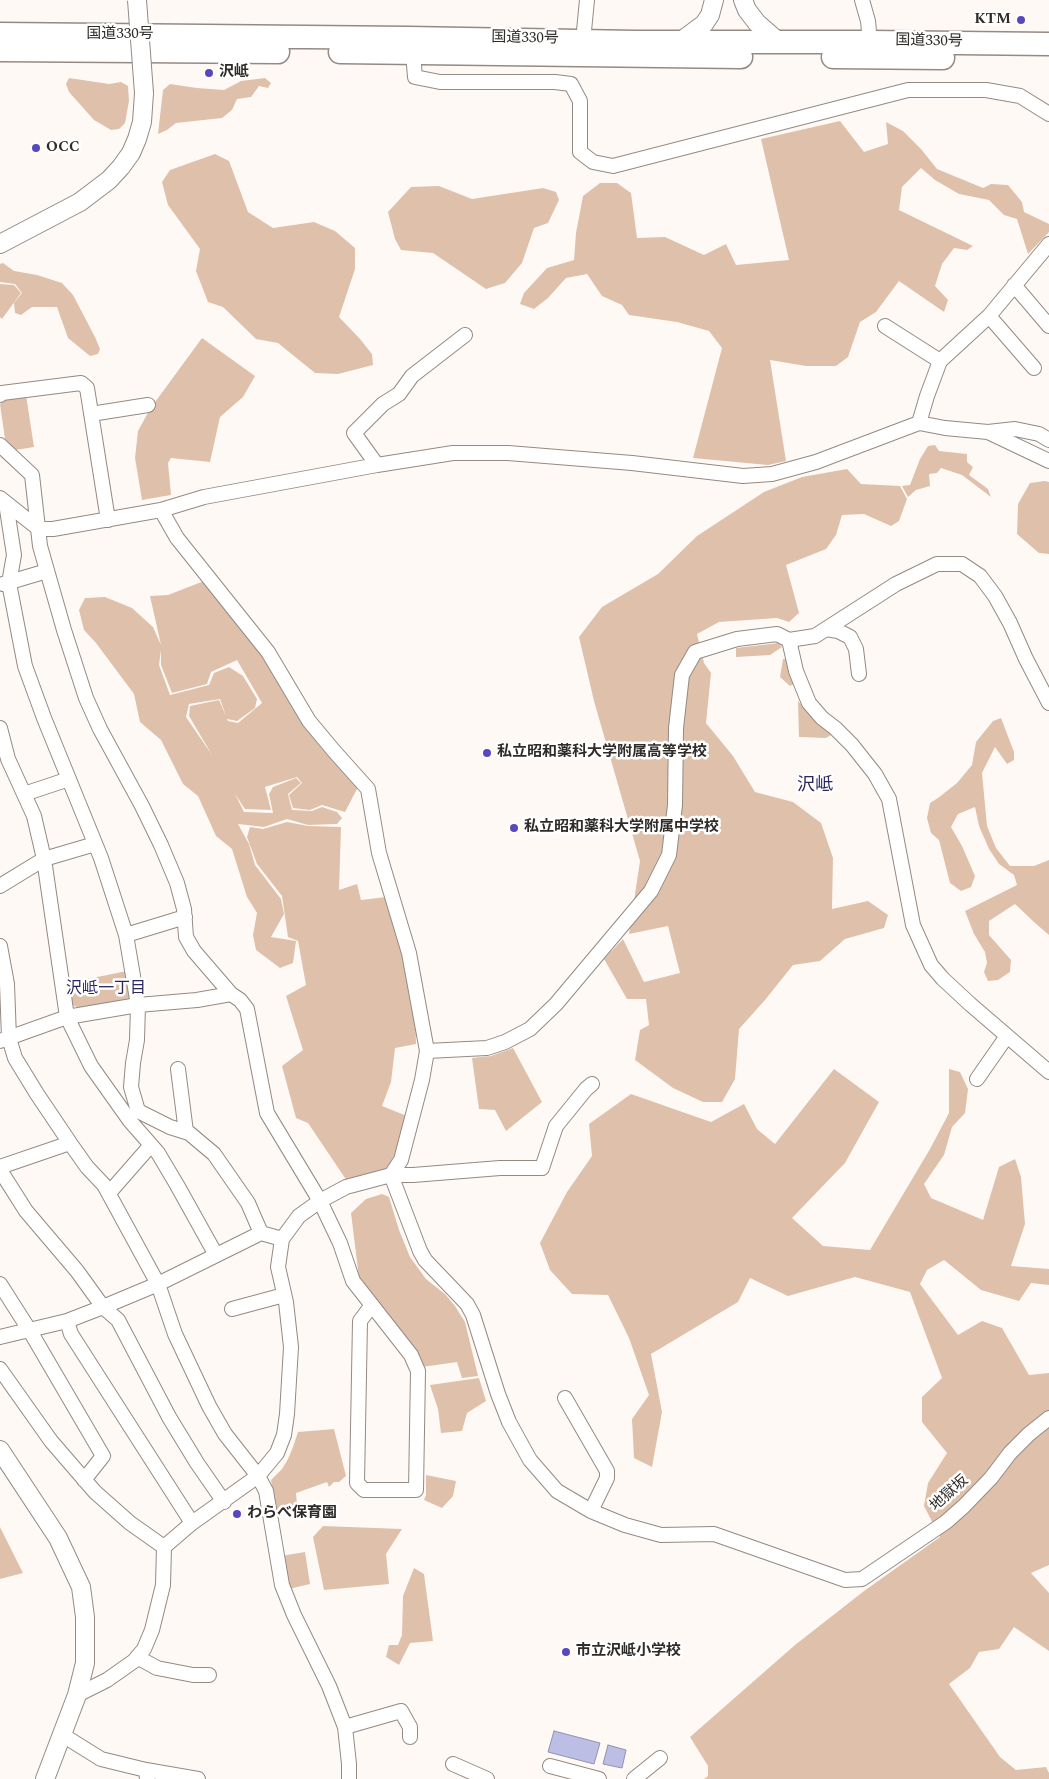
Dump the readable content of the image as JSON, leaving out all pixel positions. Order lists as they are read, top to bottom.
{
  "streets": {
    "highway": ["国道330号"],
    "street": ["地獄坂"]
  },
  "districts": ["沢岻", "沢岻一丁目"],
  "places": [
    "KTM",
    "沢岻",
    "OCC",
    "私立昭和薬科大学附属高等学校",
    "私立昭和薬科大学附属中学校",
    "わらべ保育園",
    "市立沢岻小学校"
  ]
}
